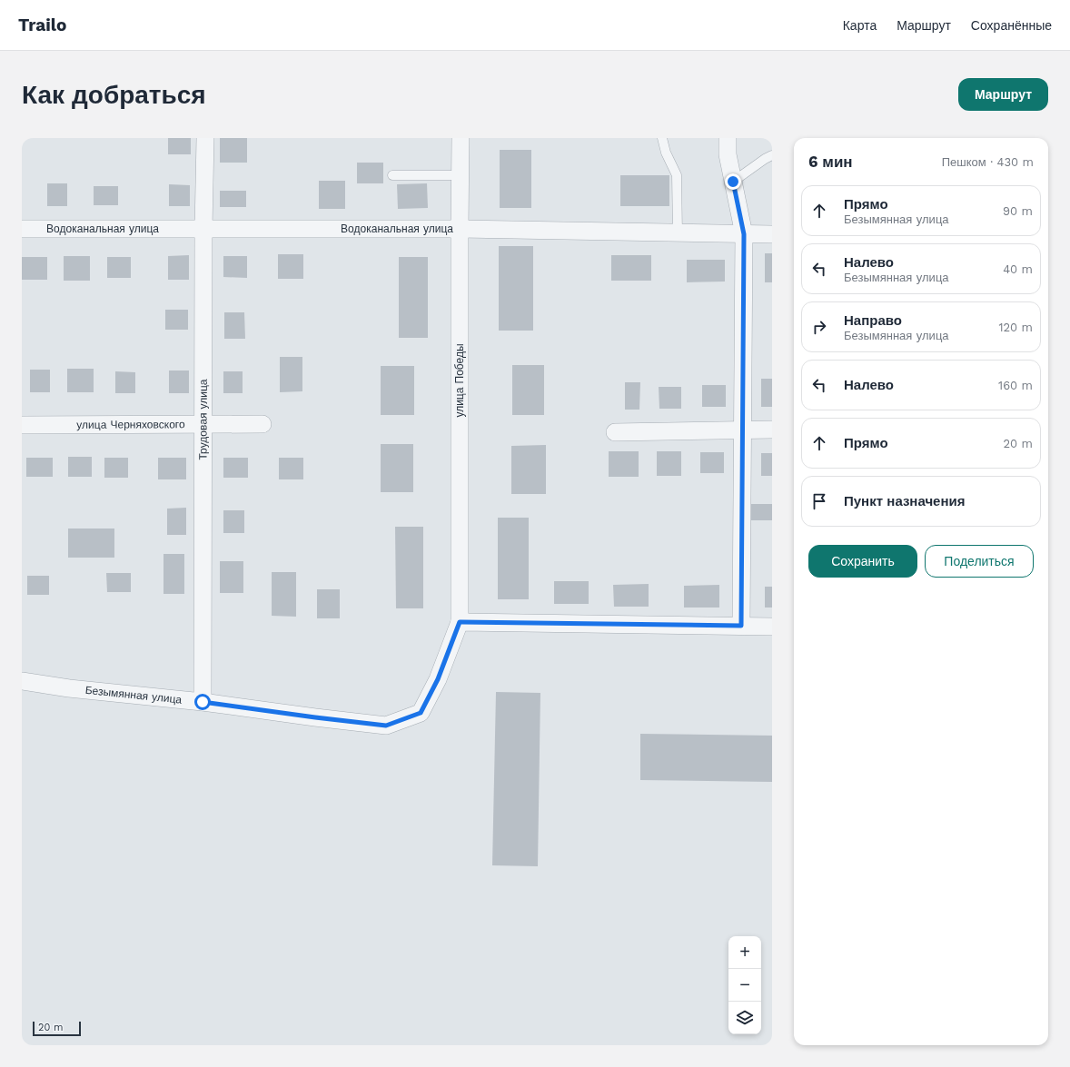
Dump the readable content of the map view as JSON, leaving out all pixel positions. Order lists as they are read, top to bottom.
{
  "streets": {
    "street": [
      "Водоканальная улица",
      "улица Победы",
      "Трудовая улица",
      "улица Черняховского",
      "Безымянная улица"
    ]
  },
  "crossings": [
    ["Водоканальная улица", "улица Победы"],
    ["Водоканальная улица", "Трудовая улица"],
    ["улица Победы", "Безымянная улица"],
    ["Трудовая улица", "улица Черняховского"],
    ["Трудовая улица", "Безымянная улица"]
  ],
  "scale_bar": "20 m",
  "page": {
    "header": "Trailo",
    "nav": ["Карта", "Маршрут", "Сохранённые"],
    "buttons": [
      "Маршрут",
      ["Сохранить", "Поделиться"]
    ],
    "title": "Как добраться",
    "heading": ["6 мин", "Пешком · 430 m"],
    "list": [
      ["Прямо", "Безымянная улица", "90 m"],
      ["Налево", "Безымянная улица", "40 m"],
      ["Направо", "Безымянная улица", "120 m"],
      ["Налево", "160 m"],
      ["Прямо", "20 m"],
      "Пункт назначения"
    ],
    "map_buttons": ["+", "−"],
    "scale": "20 m"
  }
}
